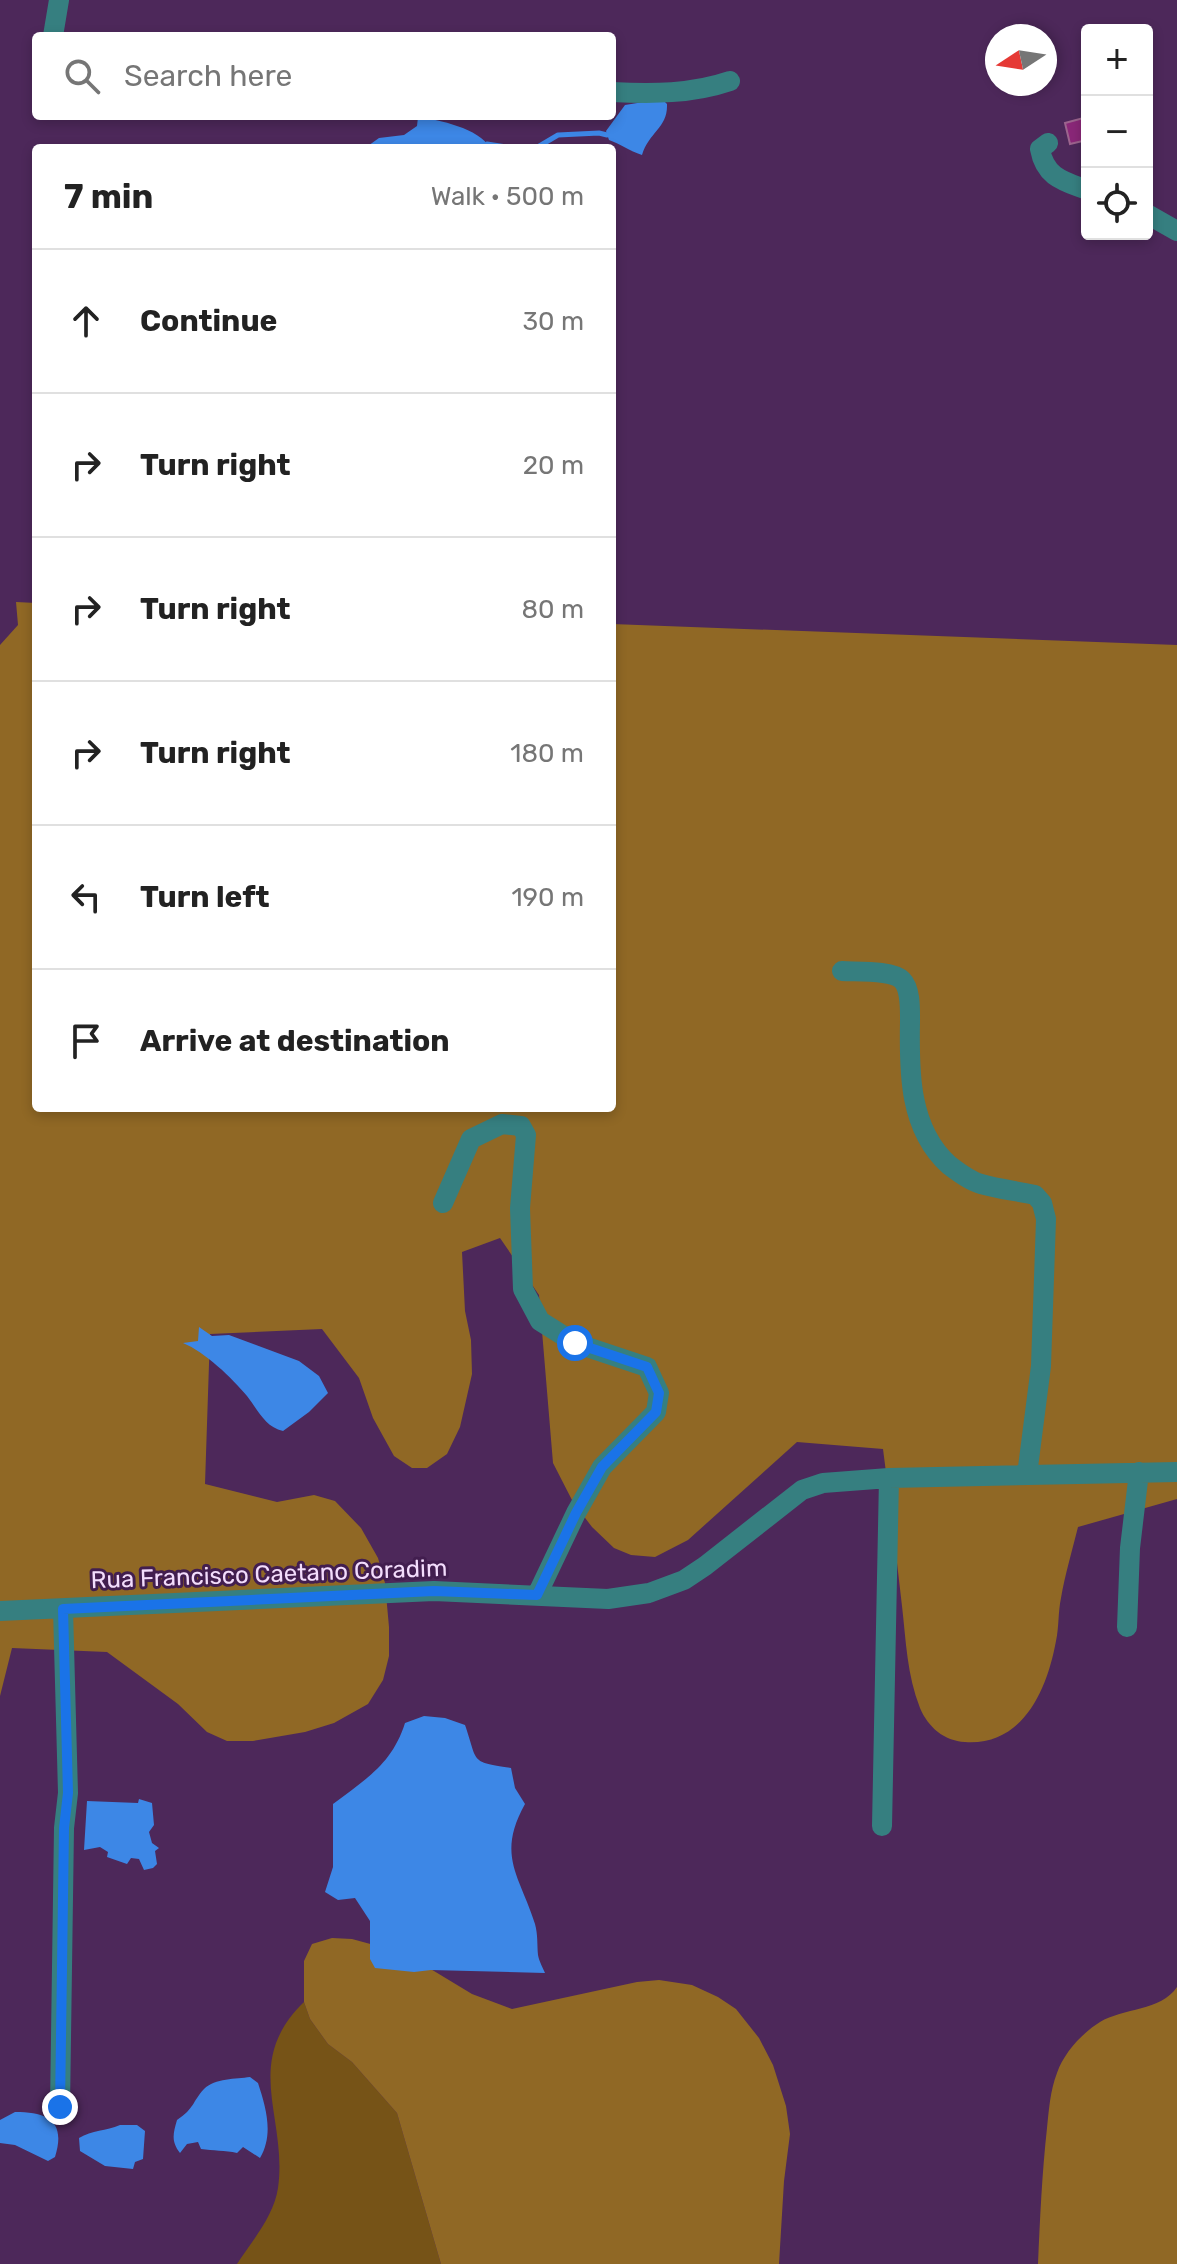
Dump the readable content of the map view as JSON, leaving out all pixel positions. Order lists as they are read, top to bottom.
{
  "streets": {
    "street": ["Rua Francisco Caetano Coradim"]
  },
  "north": "left",
  "page": {
    "map_buttons": ["+", "−"],
    "search": "Search here",
    "heading": ["7 min", "Walk · 500 m"],
    "list": [
      ["Continue", "30 m"],
      ["Turn right", "20 m"],
      ["Turn right", "80 m"],
      ["Turn right", "180 m"],
      ["Turn left", "190 m"],
      "Arrive at destination"
    ]
  }
}
